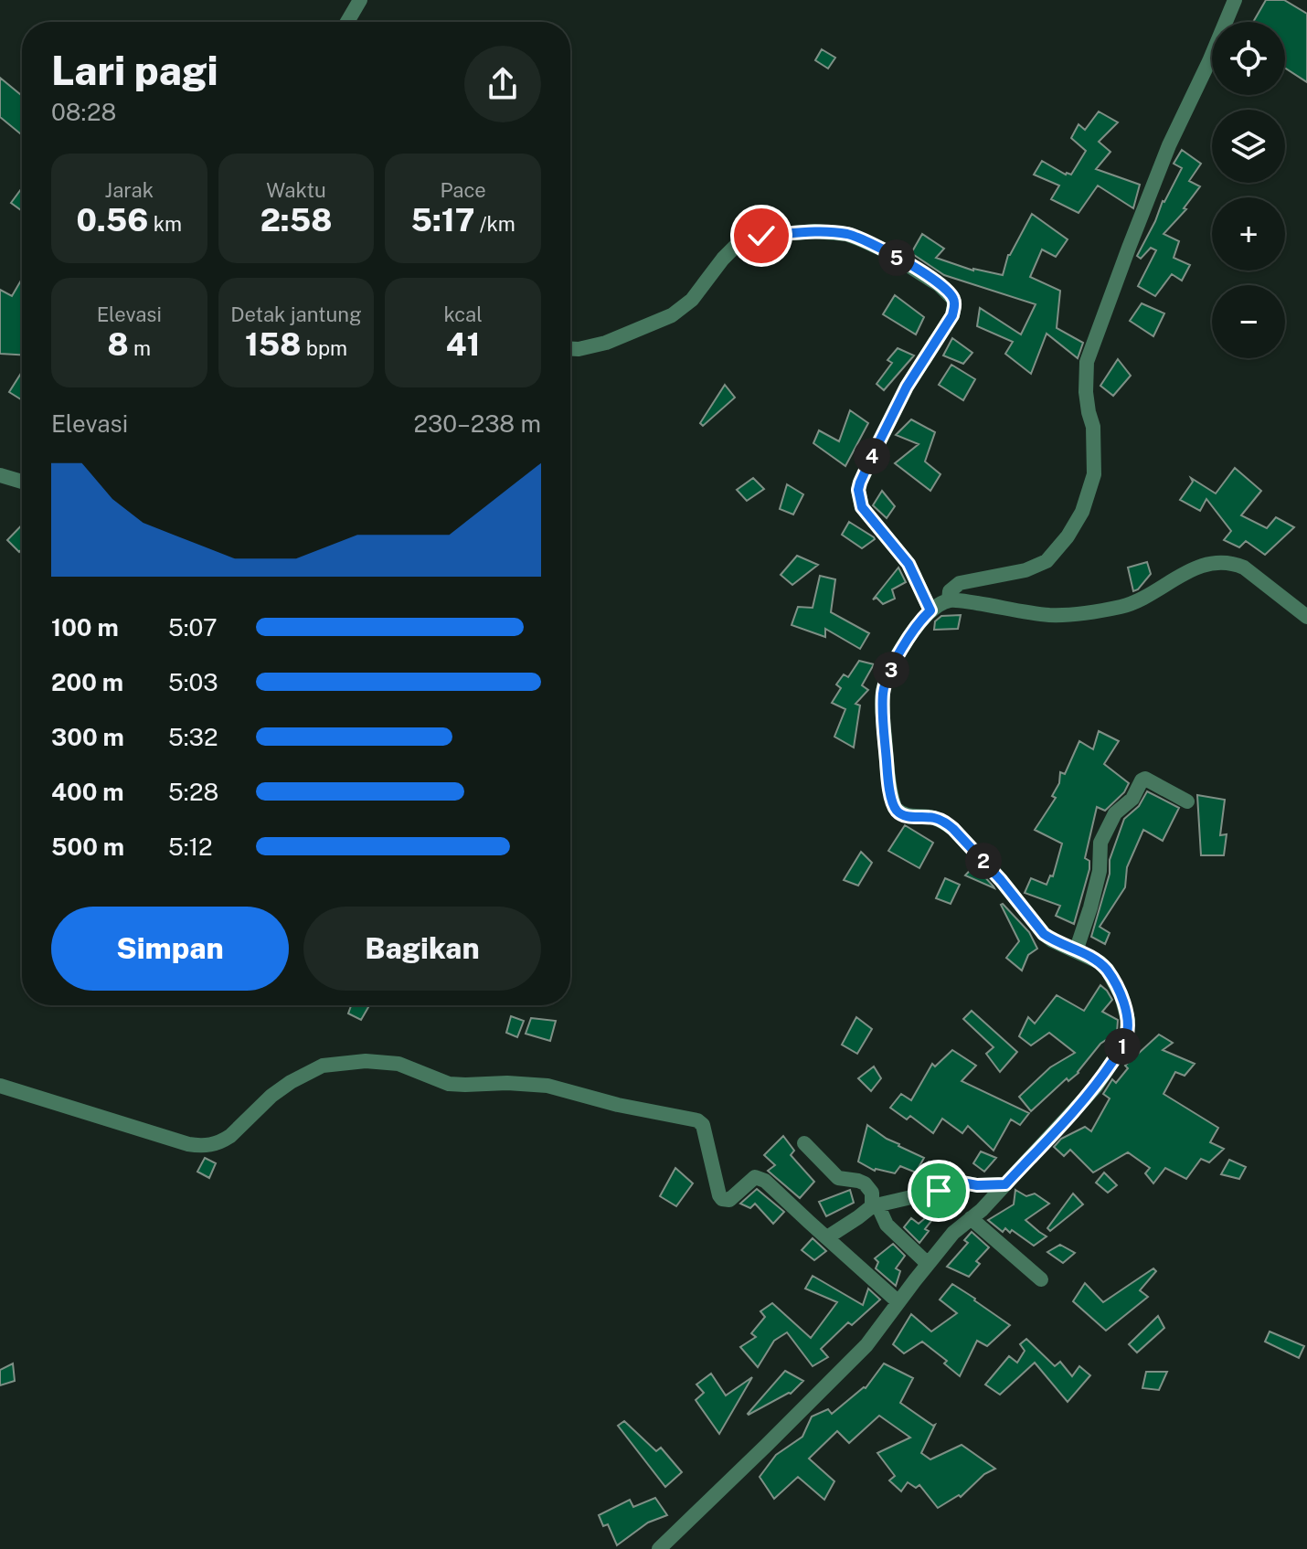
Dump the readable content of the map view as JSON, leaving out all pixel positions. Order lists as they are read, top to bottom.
{
  "page": {
    "map_buttons": ["+", "−"],
    "heading": ["Lari pagi", "08:28"],
    "stats": [
      ["Jarak", "0.56 km"],
      ["Waktu", "2:58"],
      ["Pace", "5:17 /km"],
      ["Elevasi", "8 m"],
      ["Detak jantung", "158 bpm"],
      ["kcal", "41"]
    ],
    "pins": [
      "5",
      "4",
      "3",
      "2",
      "1"
    ],
    "chart": ["Elevasi", "230–238 m"],
    "list": [
      {
        "name": "100 m",
        "note": "5:07"
      },
      {
        "name": "200 m",
        "note": "5:03"
      },
      {
        "name": "300 m",
        "note": "5:32"
      },
      {
        "name": "400 m",
        "note": "5:28"
      },
      {
        "name": "500 m",
        "note": "5:12"
      }
    ],
    "buttons": ["Simpan", "Bagikan"]
  }
}
